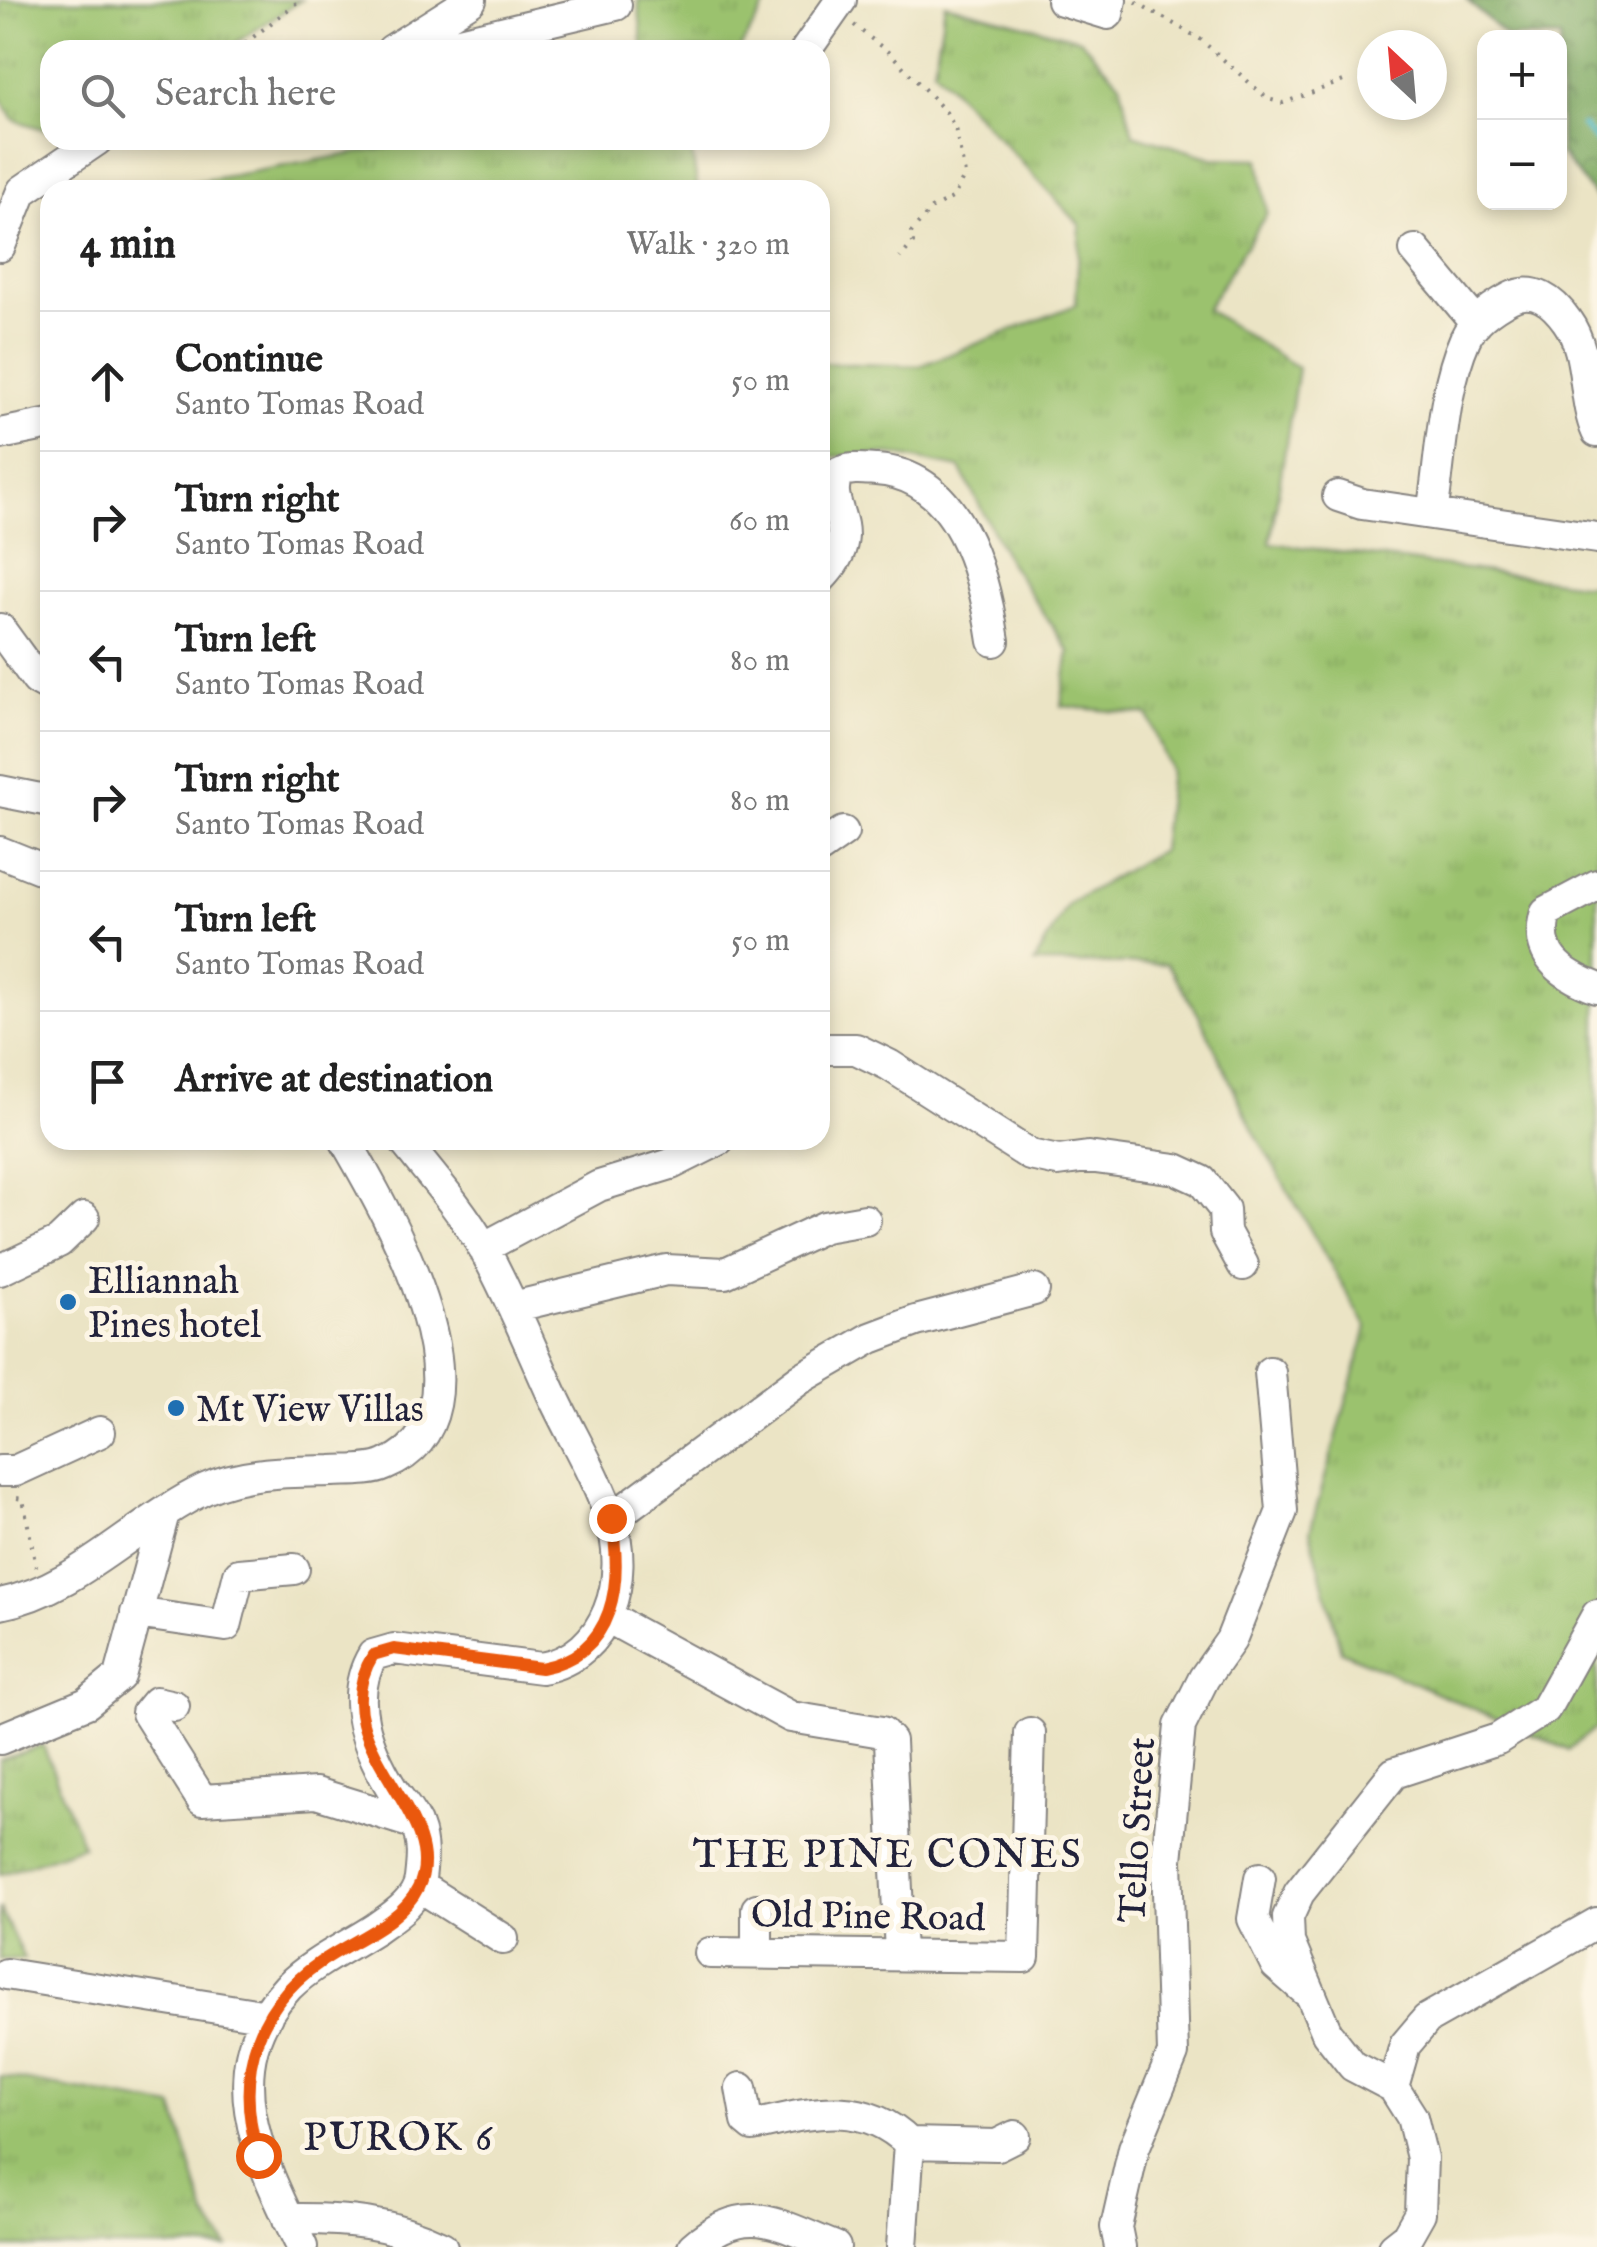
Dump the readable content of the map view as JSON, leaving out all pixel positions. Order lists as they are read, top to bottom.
{
  "streets": {
    "street": ["Tello Street", "Old Pine Road"]
  },
  "districts": ["THE PINE CONES", "PUROK 6"],
  "places": ["Elliannah Pines hotel", "Mt View Villas"],
  "north": "top left",
  "page": {
    "map_buttons": ["+", "−"],
    "search": "Search here",
    "heading": ["4 min", "Walk · 320 m"],
    "list": [
      ["Continue", "Santo Tomas Road", "50 m"],
      ["Turn right", "Santo Tomas Road", "60 m"],
      ["Turn left", "Santo Tomas Road", "80 m"],
      ["Turn right", "Santo Tomas Road", "80 m"],
      ["Turn left", "Santo Tomas Road", "50 m"],
      "Arrive at destination"
    ]
  }
}
